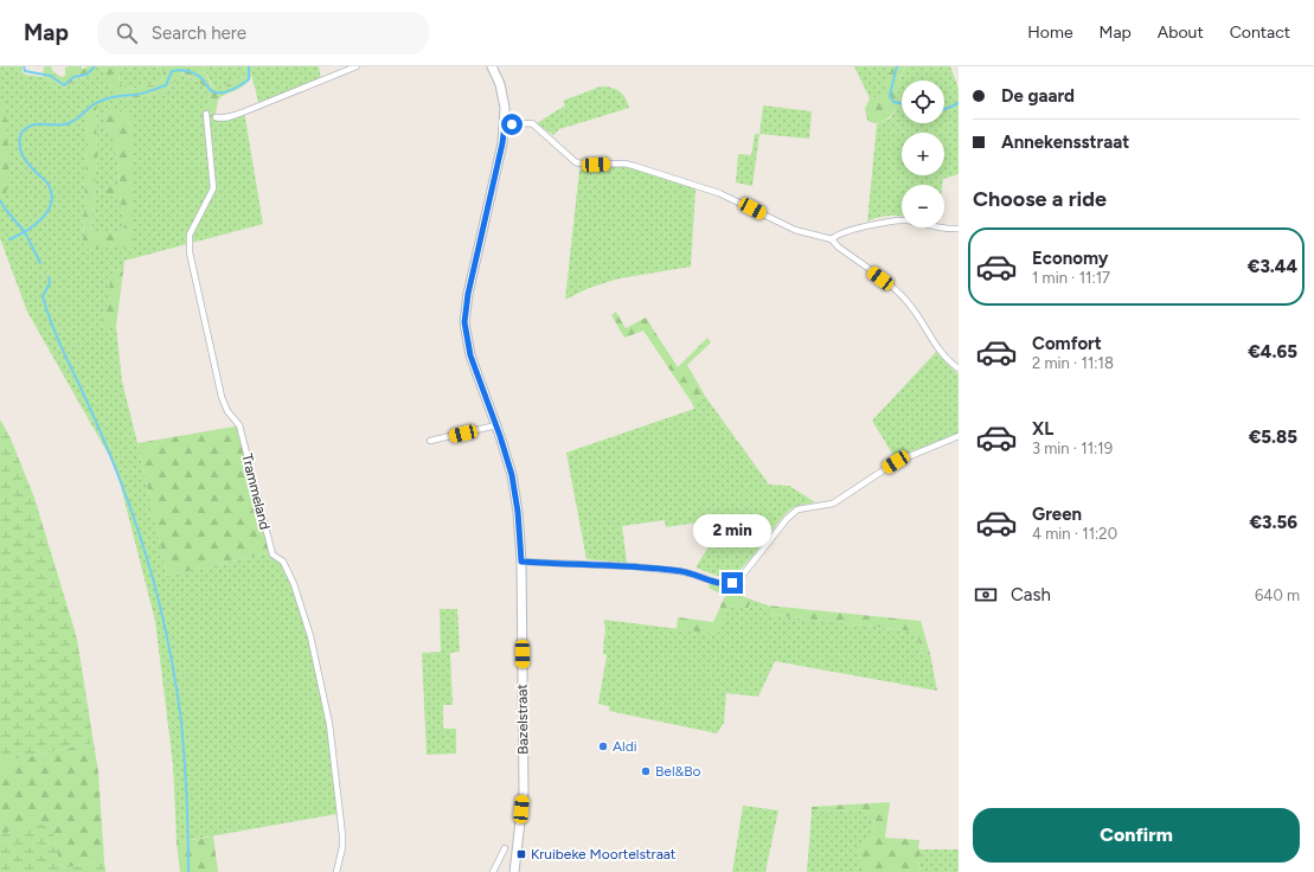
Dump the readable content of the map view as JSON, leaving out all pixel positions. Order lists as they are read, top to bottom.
{
  "streets": {
    "main road": ["Bazelstraat"],
    "street": ["Trammeland"]
  },
  "places": {
    "other": ["Aldi", "Bel&Bo"],
    "transit": ["Kruibeke Moortelstraat"]
  },
  "page": {
    "header": "Map",
    "search": "Search here",
    "nav": [
      "Home",
      "Map",
      "About",
      "Contact"
    ],
    "banner": ["De gaard", "Annekensstraat"],
    "map_buttons": ["+", "−"],
    "heading": "Choose a ride",
    "list": [
      {
        "name": "Economy",
        "note": "1 min · 11:17",
        "value": "€3.44"
      },
      {
        "name": "Comfort",
        "note": "2 min · 11:18",
        "value": "€4.65"
      },
      {
        "name": "XL",
        "note": "3 min · 11:19",
        "value": "€5.85"
      },
      {
        "name": "Green",
        "note": "4 min · 11:20",
        "value": "€3.56"
      }
    ],
    "bubble": "2 min",
    "pay": ["Cash", "640 m"],
    "buttons": "Confirm"
  }
}
